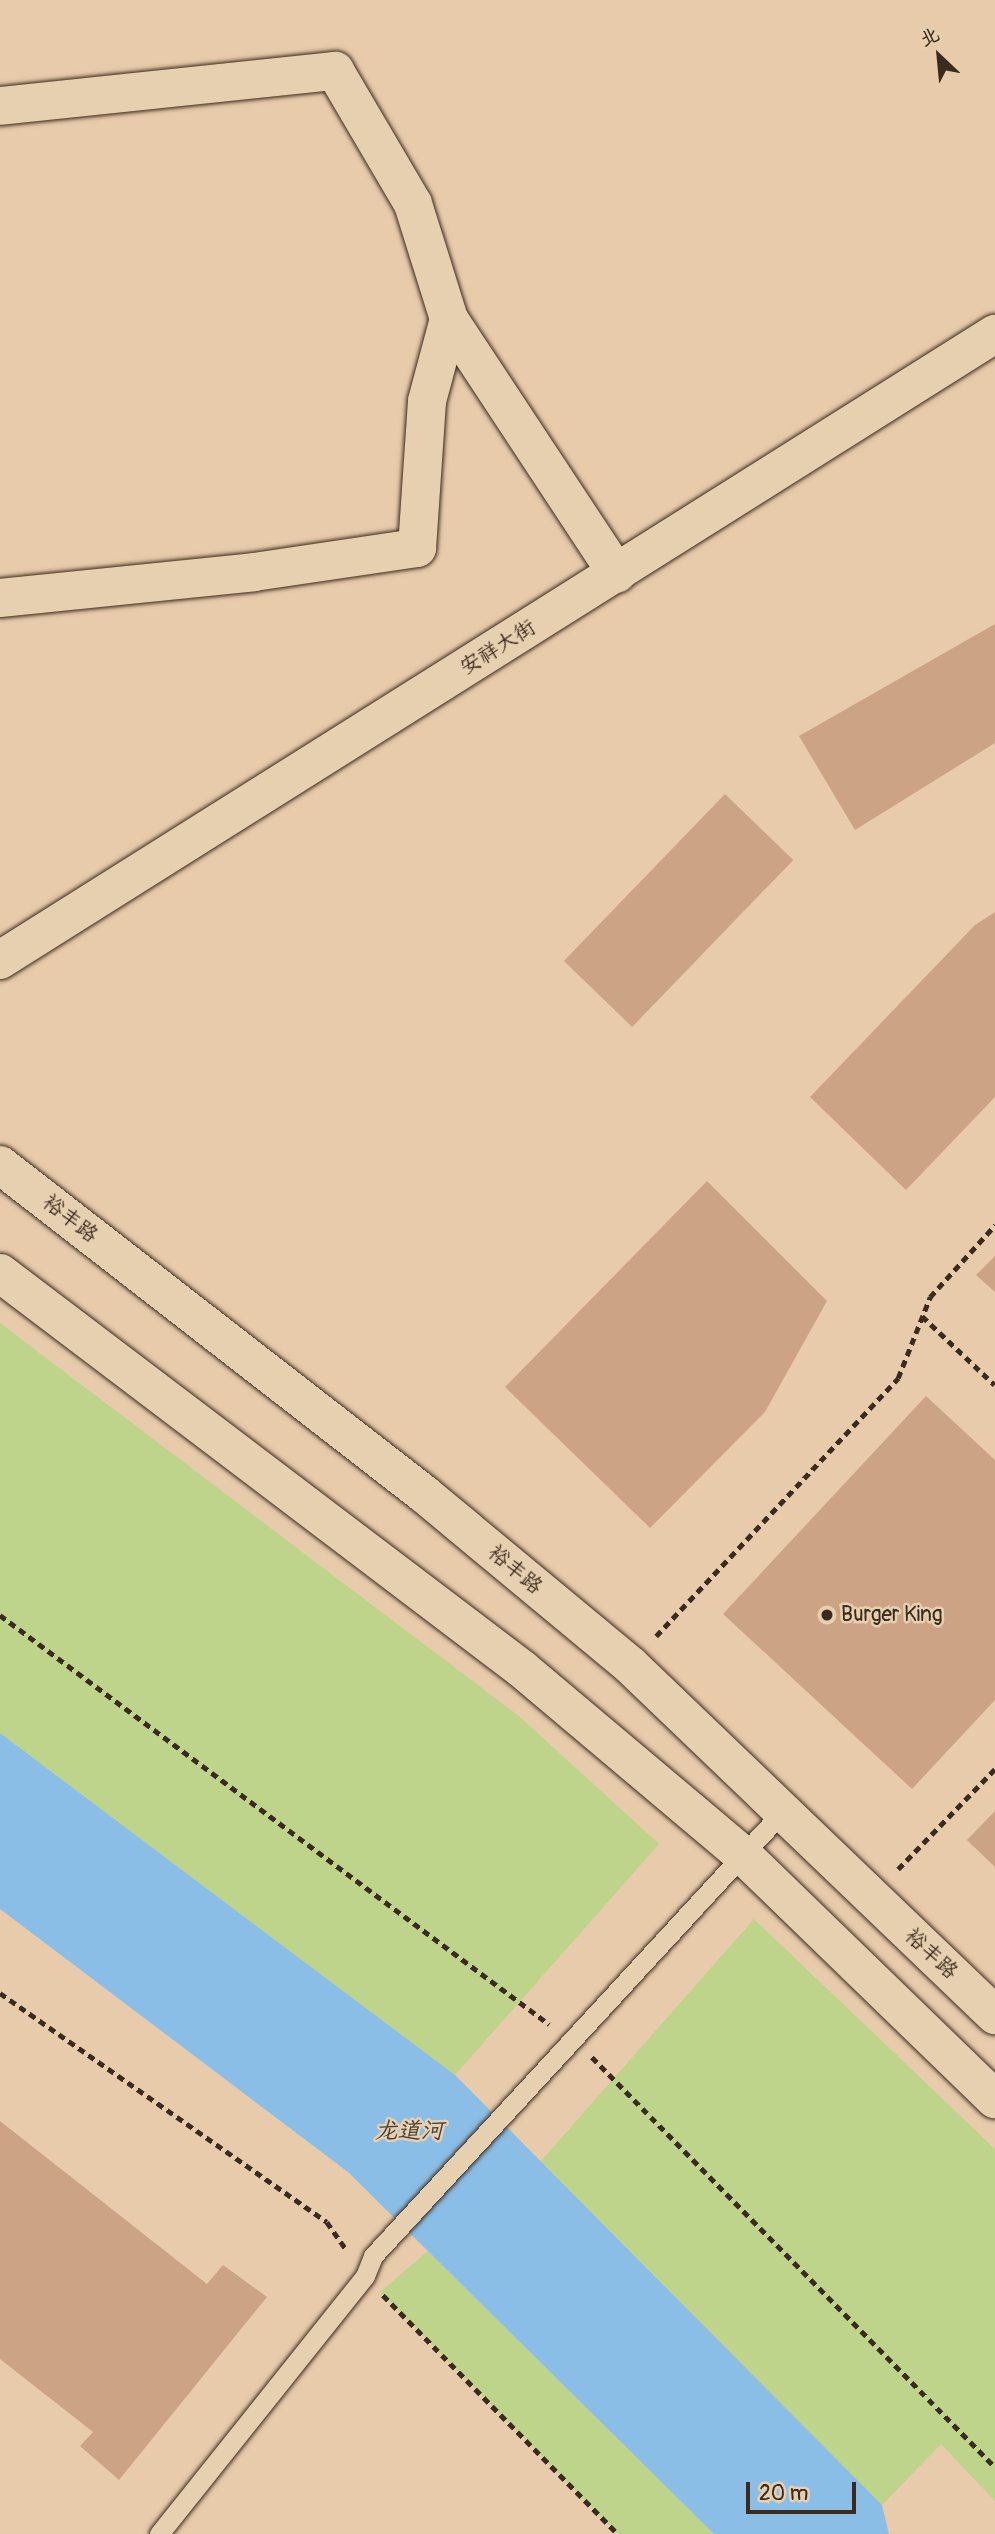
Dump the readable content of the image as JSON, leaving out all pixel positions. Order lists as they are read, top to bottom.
{
  "streets": {
    "street": ["安祥大街", "裕丰路"]
  },
  "water": ["龙道河"],
  "places": ["Burger King"],
  "scale_bar": "20 m",
  "north": "top left"
}
